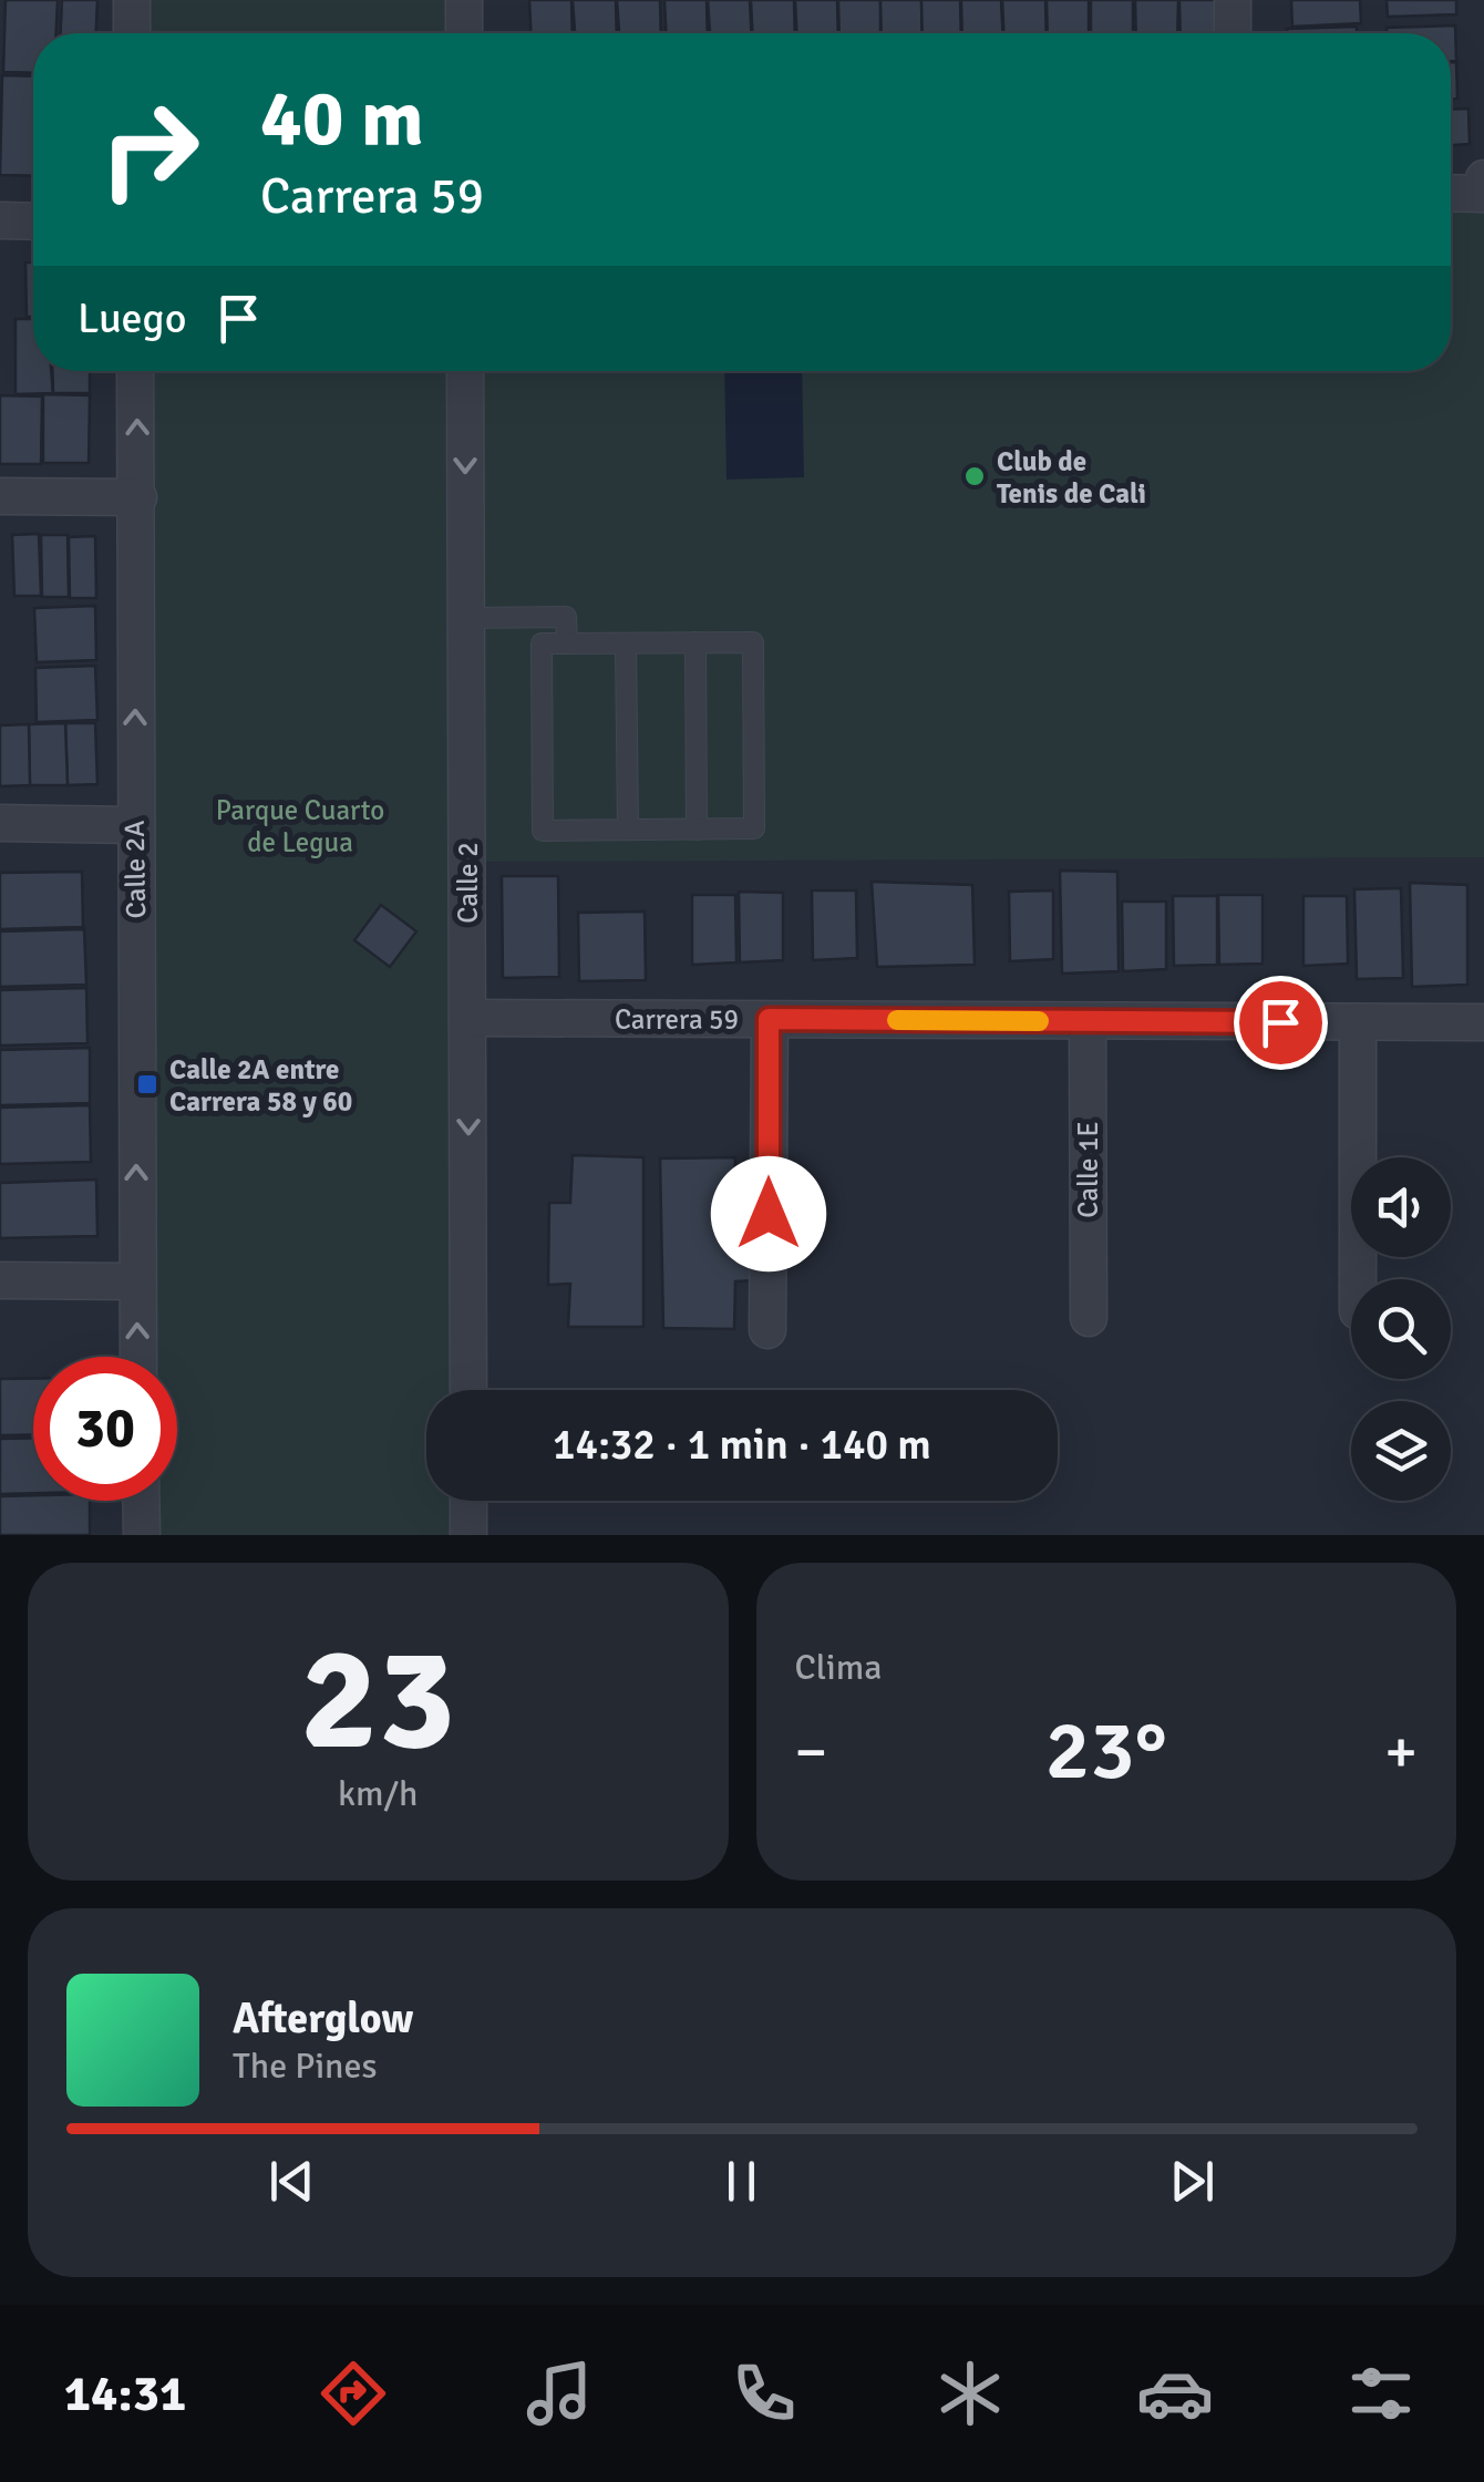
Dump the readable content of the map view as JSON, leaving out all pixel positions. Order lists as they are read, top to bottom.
{
  "streets": {
    "street": [
      "Calle 2A",
      "Calle 2",
      "Carrera 59",
      "Calle 1E"
    ]
  },
  "crossings": [
    ["Calle 2", "Carrera 59"],
    ["Carrera 59", "Calle 1E"]
  ],
  "one_way": ["Calle 2A"],
  "parks": ["Parque Cuarto de Legua"],
  "places": {
    "other": ["Club de Tenis de Cali"],
    "transit": ["Calle 2A entre Carrera 58 y 60"]
  },
  "page": {
    "turn": ["40 m", "Carrera 59"],
    "then": "Luego",
    "limit": "30",
    "trip": "14:32 · 1 min · 140 m",
    "tile": [
      ["23", "km/h"],
      "Clima"
    ],
    "heat": ["−", "23°", "+"],
    "song": ["Afterglow", "The Pines"],
    "tabs": "14:31"
  }
}
